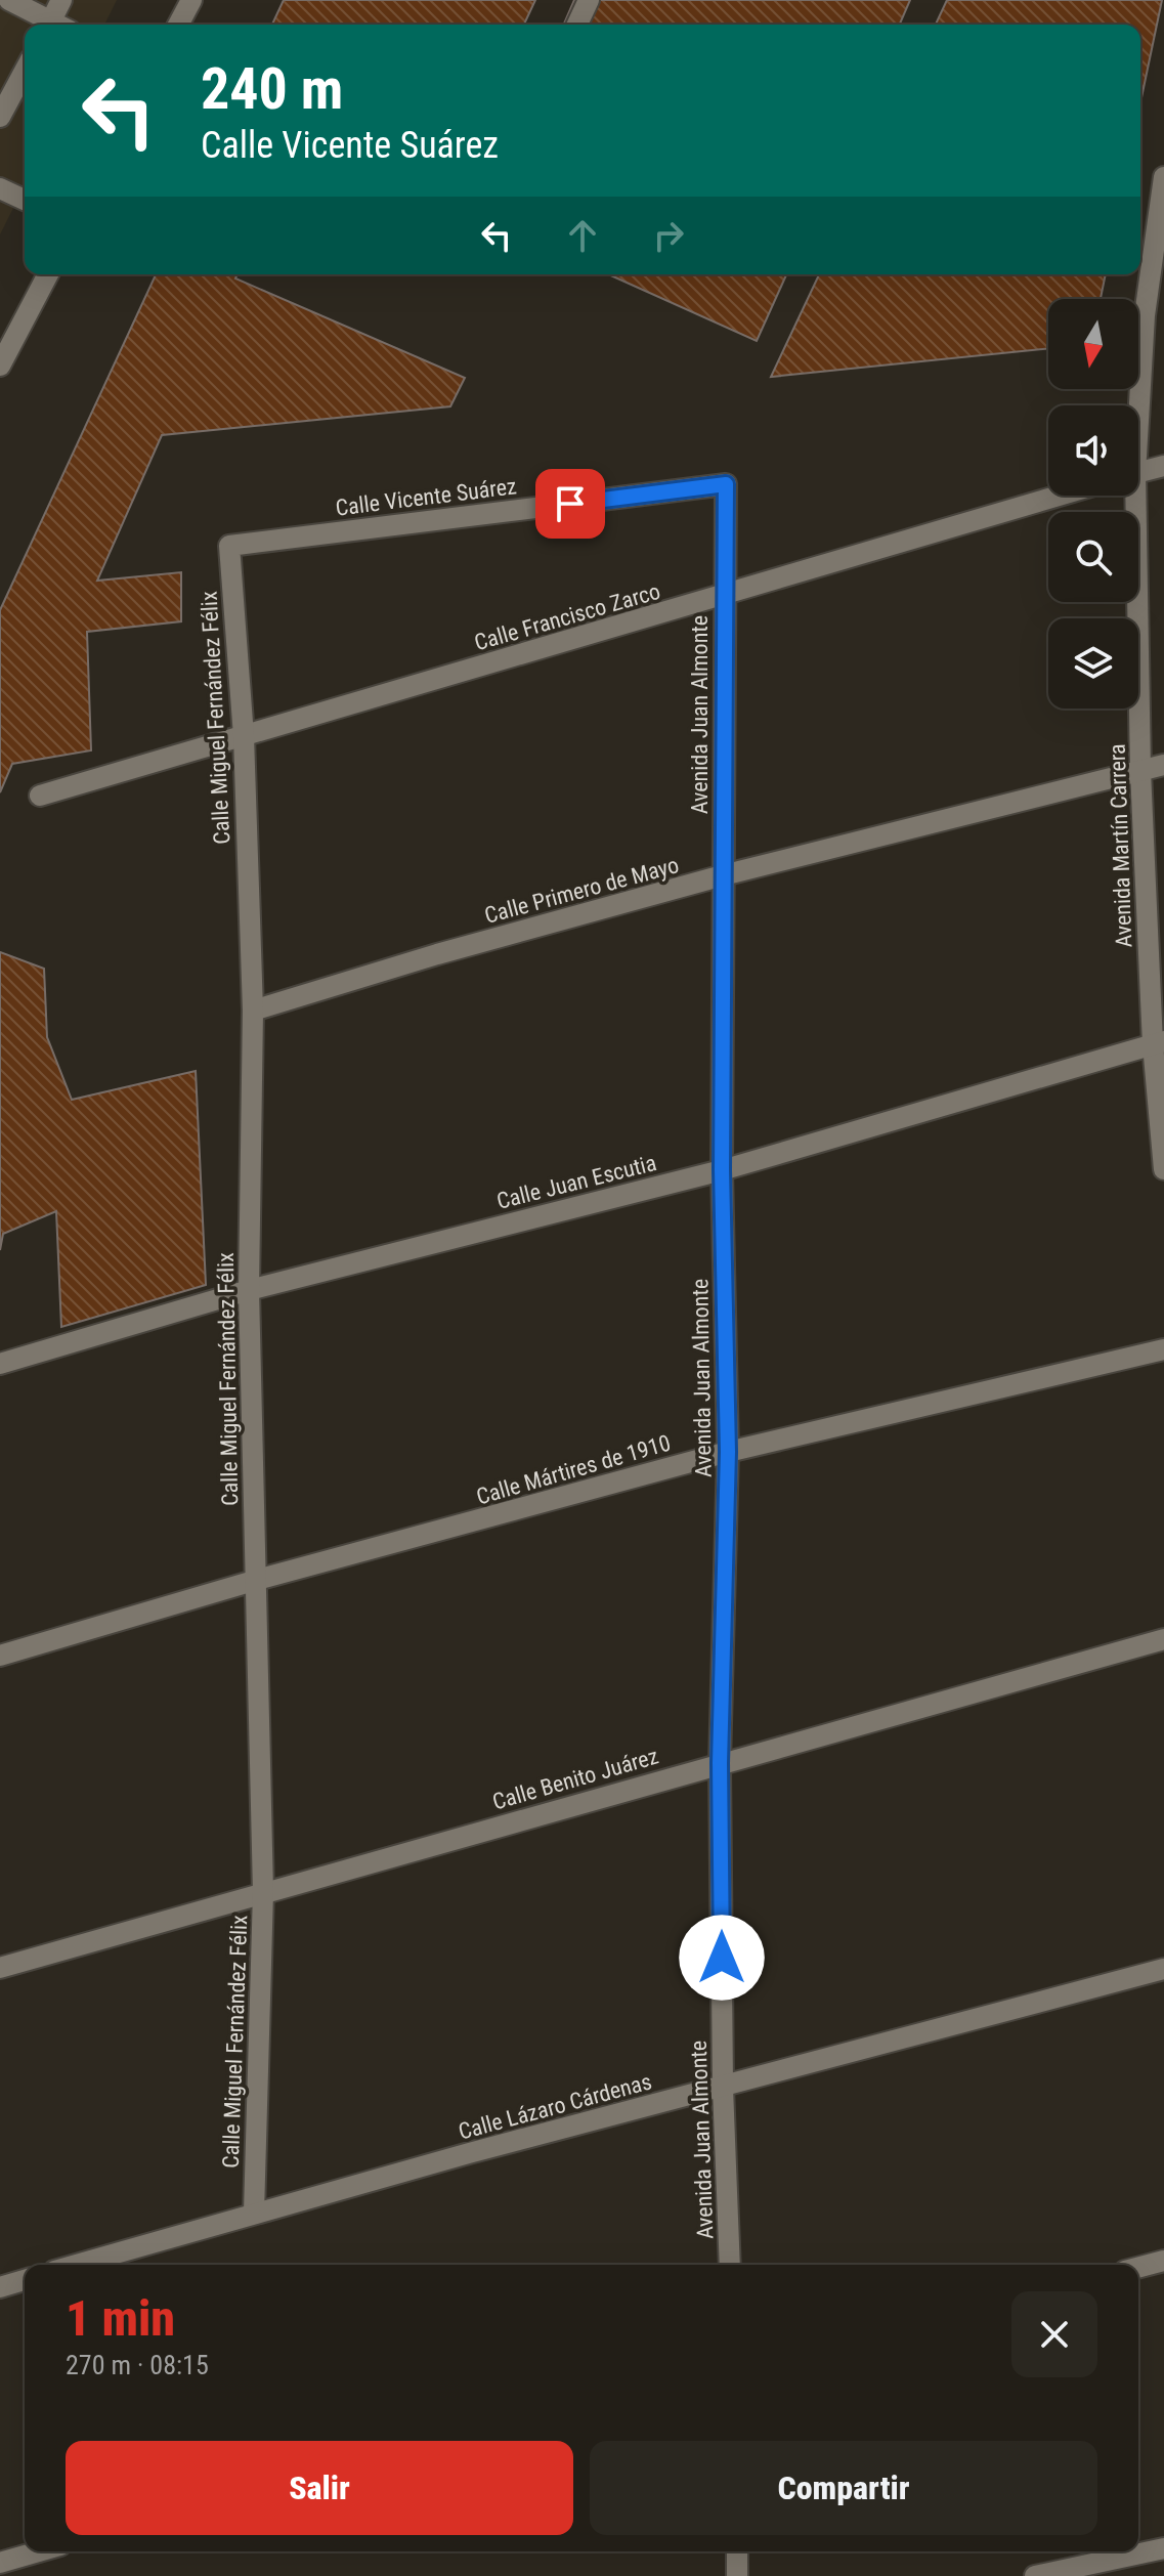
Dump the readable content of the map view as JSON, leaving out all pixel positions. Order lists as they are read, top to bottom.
{
  "streets": {
    "street": [
      "Calle Vicente Suárez",
      "Calle Francisco Zarco",
      "Avenida Juan Almonte",
      "Calle Miguel Fernández Félix",
      "Avenida Martín Carrera",
      "Calle Primero de Mayo",
      "Calle Juan Escutia",
      "Calle Mártires de 1910",
      "Calle Benito Juárez",
      "Calle Lázaro Cárdenas"
    ]
  },
  "crossings": [
    ["Calle Vicente Suárez", "Avenida Juan Almonte"],
    ["Calle Vicente Suárez", "Calle Miguel Fernández Félix"],
    ["Calle Francisco Zarco", "Avenida Juan Almonte"],
    ["Calle Francisco Zarco", "Calle Miguel Fernández Félix"],
    ["Avenida Juan Almonte", "Calle Primero de Mayo"],
    ["Avenida Juan Almonte", "Calle Juan Escutia"],
    ["Avenida Juan Almonte", "Calle Mártires de 1910"],
    ["Avenida Juan Almonte", "Calle Benito Juárez"],
    ["Avenida Juan Almonte", "Calle Lázaro Cárdenas"],
    ["Calle Miguel Fernández Félix", "Calle Primero de Mayo"],
    ["Calle Miguel Fernández Félix", "Calle Juan Escutia"],
    ["Calle Miguel Fernández Félix", "Calle Mártires de 1910"],
    ["Calle Miguel Fernández Félix", "Calle Benito Juárez"],
    ["Calle Miguel Fernández Félix", "Calle Lázaro Cárdenas"],
    ["Avenida Martín Carrera", "Calle Primero de Mayo"],
    ["Avenida Martín Carrera", "Calle Juan Escutia"]
  ],
  "north": "bottom",
  "page": {
    "turn": ["240 m", "Calle Vicente Suárez"],
    "heading": ["1 min", "270 m · 08:15"],
    "buttons": ["Salir", "Compartir"]
  }
}
